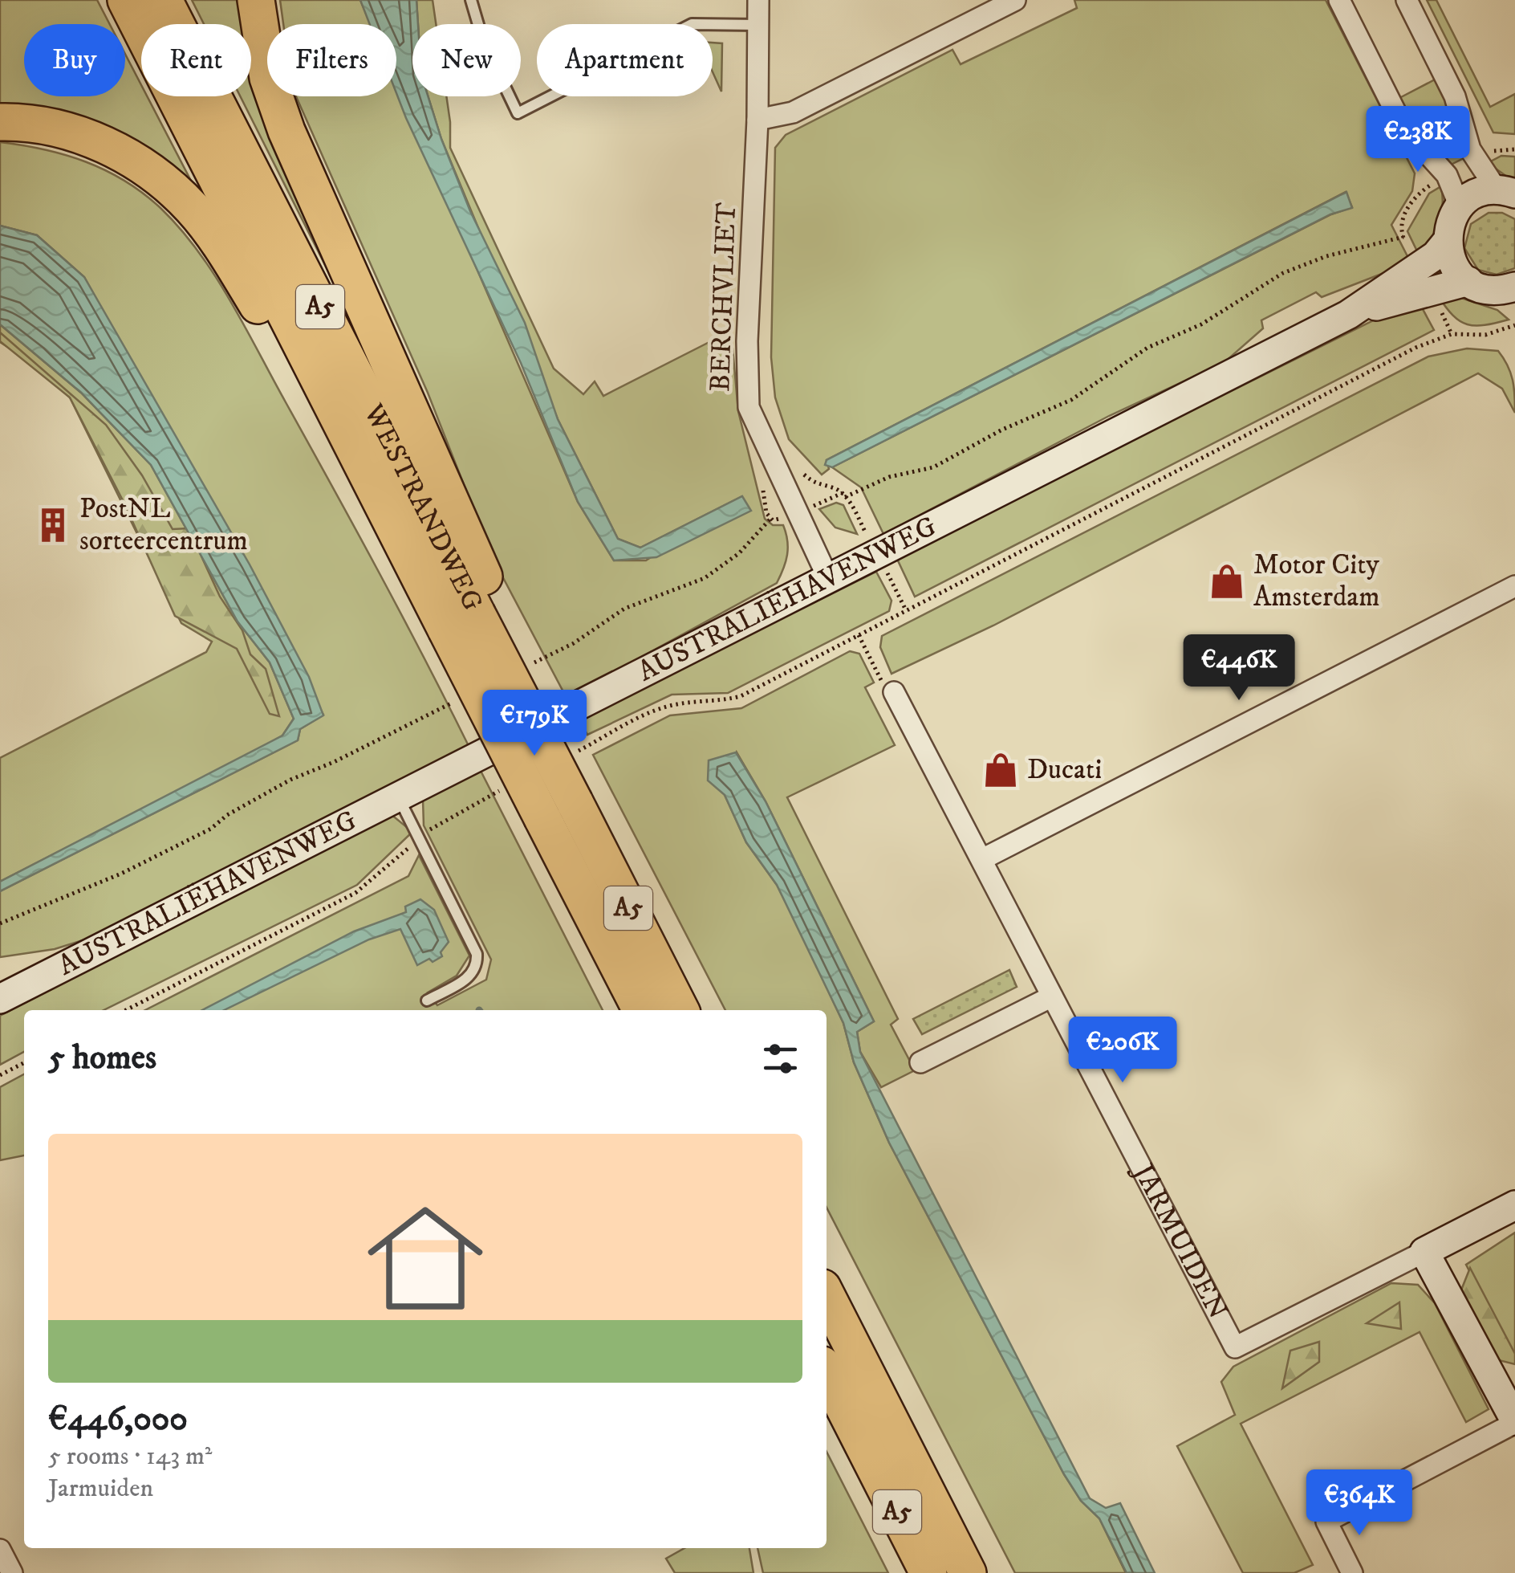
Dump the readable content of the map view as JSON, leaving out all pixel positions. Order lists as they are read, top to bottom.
{
  "streets": {
    "highway": ["A5", "WESTRANDWEG"],
    "street": ["BERCHVLIET", "AUSTRALIËHAVENWEG", "JARMUIDEN"]
  },
  "crossings": [
    ["BERCHVLIET", "AUSTRALIËHAVENWEG"],
    ["A5", "WESTRANDWEG"]
  ],
  "places": {
    "building": ["PostNL sorteercentrum"],
    "shop": ["Motor City Amsterdam", "Ducati"]
  },
  "page": {
    "chip": [
      "Buy",
      "Rent",
      "Filters",
      "New",
      "Apartment"
    ],
    "price": [
      "€238K",
      "€446K",
      "€179K",
      "€206K",
      "€364K"
    ],
    "heading": "5 homes",
    "list": [
      {
        "name": "€446,000",
        "note": "5 rooms · 143 m² · Jarmuiden"
      }
    ]
  }
}
